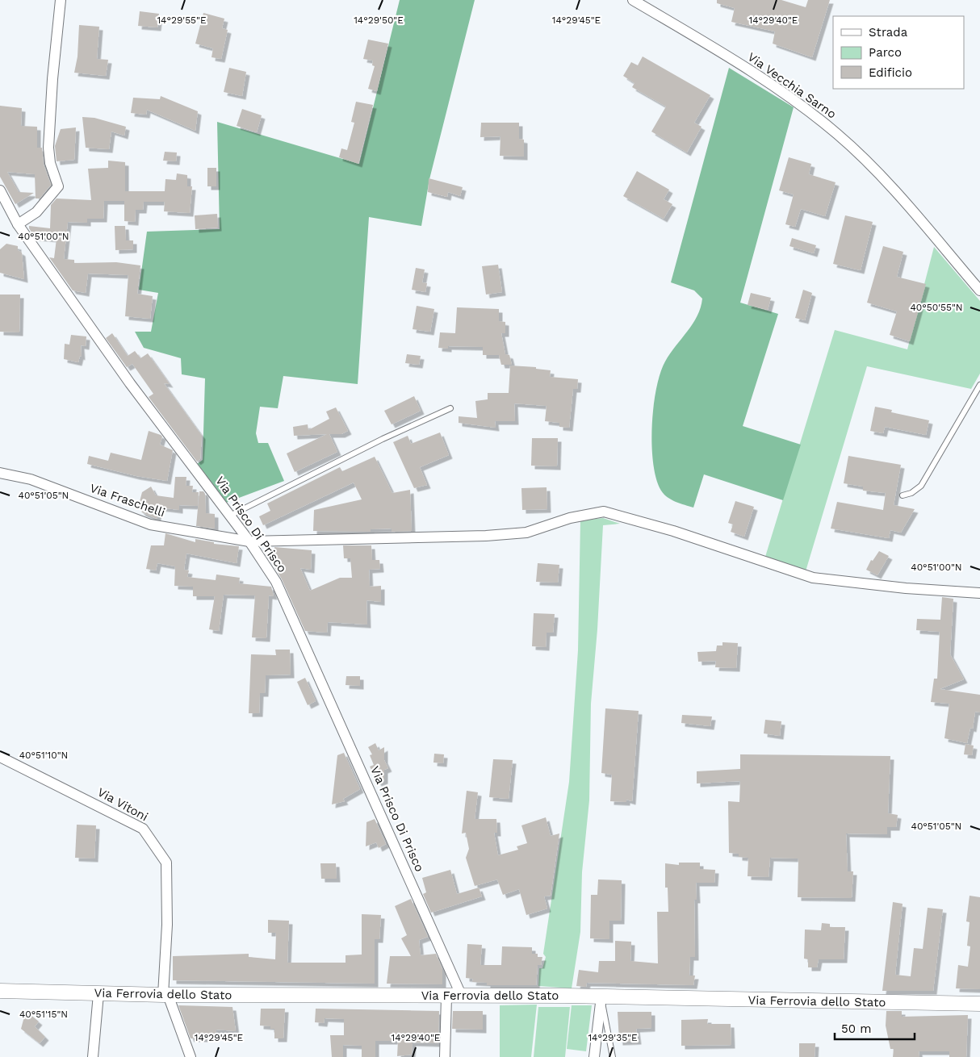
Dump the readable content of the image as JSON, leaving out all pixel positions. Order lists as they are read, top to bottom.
{
  "streets": {
    "main road": ["Via Ferrovia dello Stato"],
    "street": [
      "Via Vecchia Sarno",
      "Via Fraschelli",
      "Via Prisco Di Prisco",
      "Via Vitoni"
    ]
  },
  "crossings": [
    ["Via Fraschelli", "Via Prisco Di Prisco"],
    ["Via Prisco Di Prisco", "Via Ferrovia dello Stato"],
    ["Via Vitoni", "Via Ferrovia dello Stato"]
  ],
  "legend": ["Strada", "Parco", "Edificio"],
  "scale_bar": "50 m",
  "coordinates": [
    "14°29'50\"E",
    "14°29'45\"E",
    "14°29'40\"E",
    "14°29'55\"E",
    "40°51'00\"N",
    "40°50'55\"N",
    "40°51'05\"N",
    "40°51'10\"N",
    "40°51'15\"N",
    "14°29'35\"E"
  ]
}
